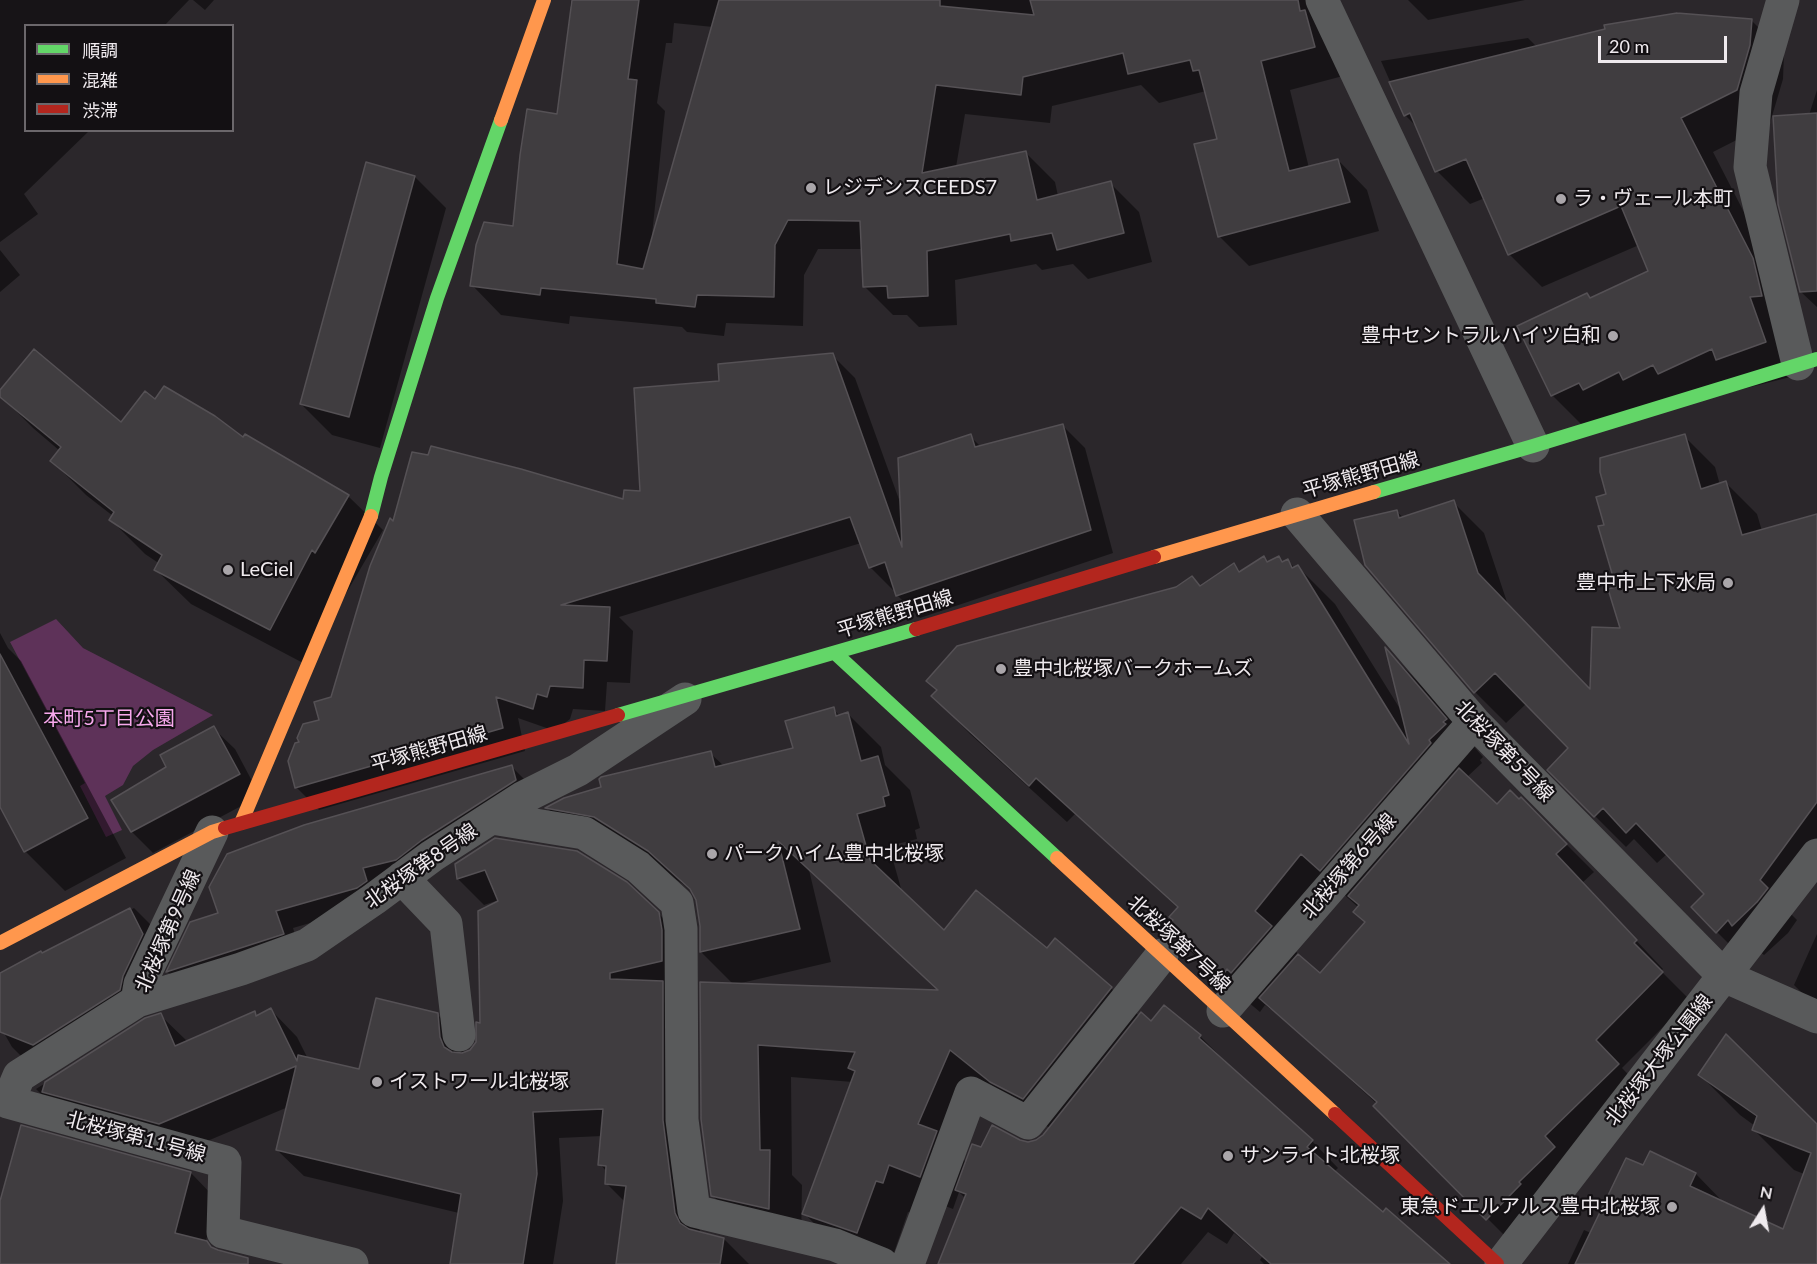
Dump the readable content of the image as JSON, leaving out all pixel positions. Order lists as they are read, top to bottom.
{
  "streets": {
    "street": [
      "平塚熊野田線",
      "北桜塚第5号線",
      "北桜塚第8号線",
      "北桜塚第6号線",
      "北桜塚第9号線",
      "北桜塚第7号線",
      "北桜塚大塚公園線",
      "北桜塚第11号線"
    ]
  },
  "crossings": [
    ["平塚熊野田線", "北桜塚第5号線"],
    ["平塚熊野田線", "北桜塚第8号線"],
    ["平塚熊野田線", "北桜塚第9号線"],
    ["平塚熊野田線", "北桜塚第7号線"],
    ["北桜塚第5号線", "北桜塚第6号線"],
    ["北桜塚第5号線", "北桜塚大塚公園線"],
    ["北桜塚第8号線", "北桜塚第9号線"],
    ["北桜塚第6号線", "北桜塚第7号線"],
    ["北桜塚第9号線", "北桜塚第11号線"],
    ["北桜塚第7号線", "北桜塚大塚公園線"]
  ],
  "parks": ["本町5丁目公園"],
  "places": [
    "レジデンスCEEDS7",
    "ラ・ヴェール本町",
    "豊中セントラルハイツ白和",
    "LeCiel",
    "豊中市上下水局",
    "豊中北桜塚バークホームズ",
    "パークハイム豊中北桜塚",
    "イストワール北桜塚",
    "サンライト北桜塚",
    "東急ドエルアルス豊中北桜塚"
  ],
  "legend": ["順調", "混雑", "渋滞"],
  "scale_bar": "20 m",
  "north": "top"
}
